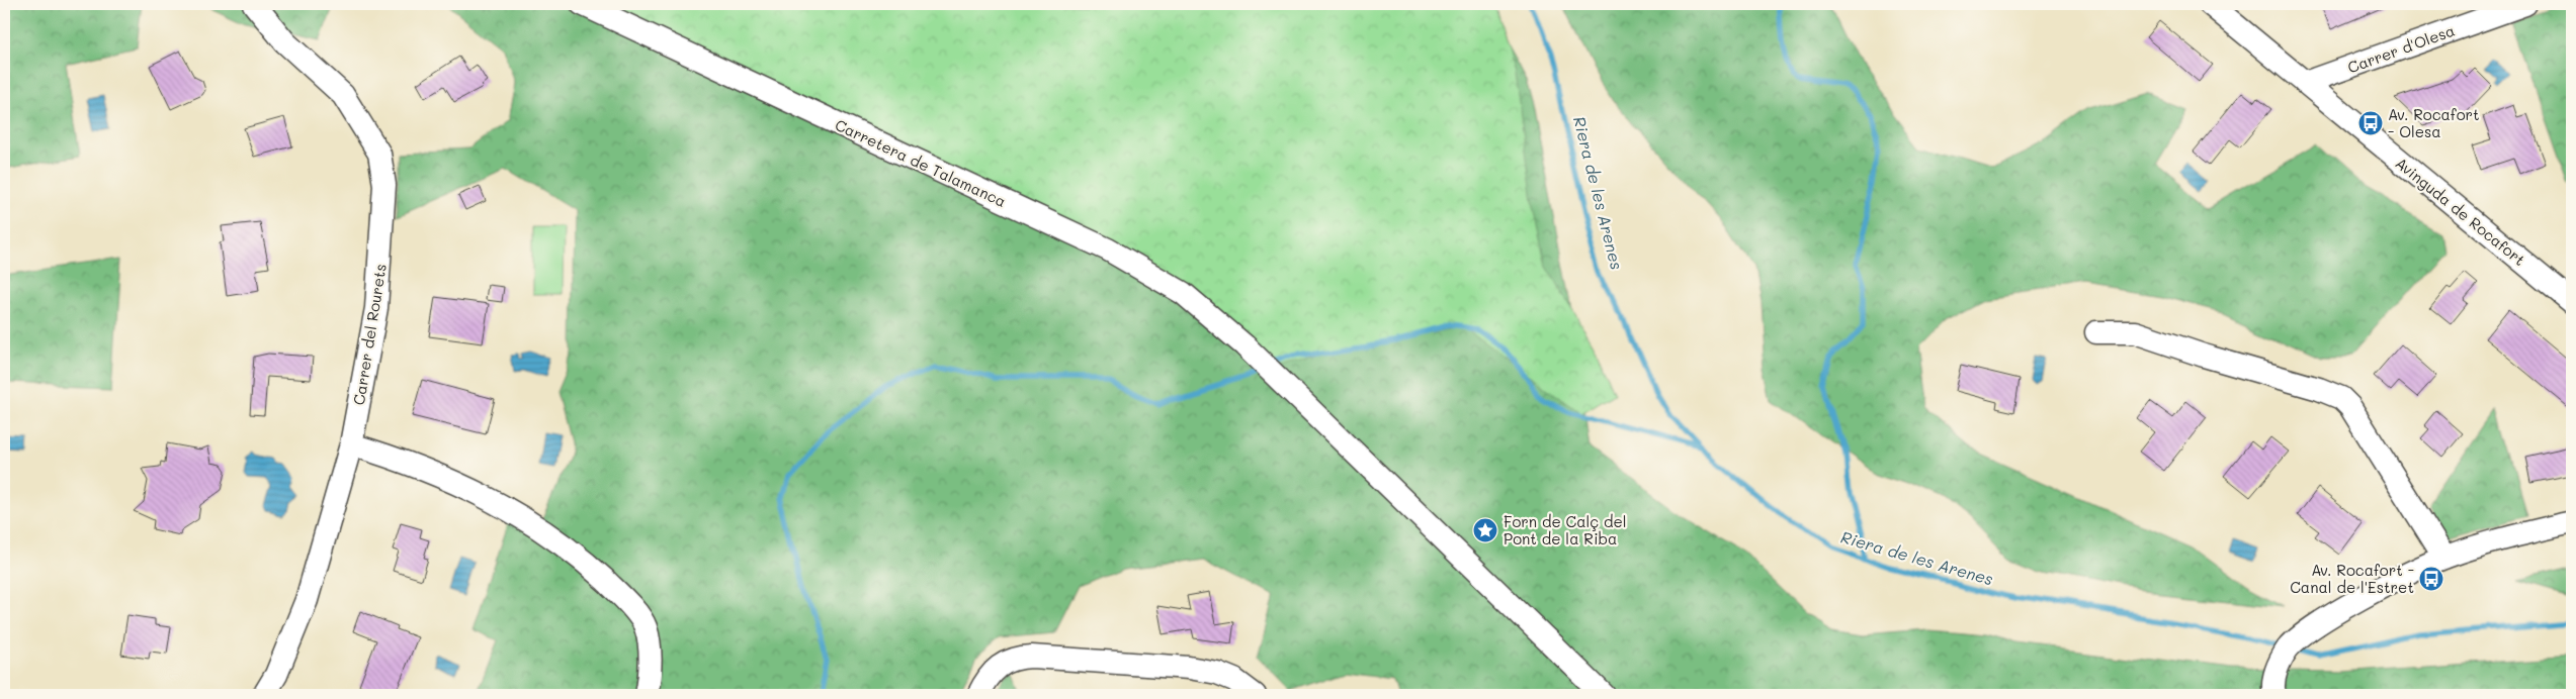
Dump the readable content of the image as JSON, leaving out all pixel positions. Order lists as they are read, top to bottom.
{
  "streets": {
    "street": [
      "Carrer d'Olesa",
      "Carretera de Talamanca",
      "Avinguda de Rocafort",
      "Carrer del Rourets"
    ]
  },
  "crossings": [
    ["Carrer d'Olesa", "Avinguda de Rocafort"]
  ],
  "water": ["Riera de les Arenes"],
  "places": {
    "bus stop": ["Av. Rocafort - Olesa", "Av. Rocafort - Canal de l'Estret"],
    "place": ["Forn de Calç del Pont de la Riba"]
  }
}
